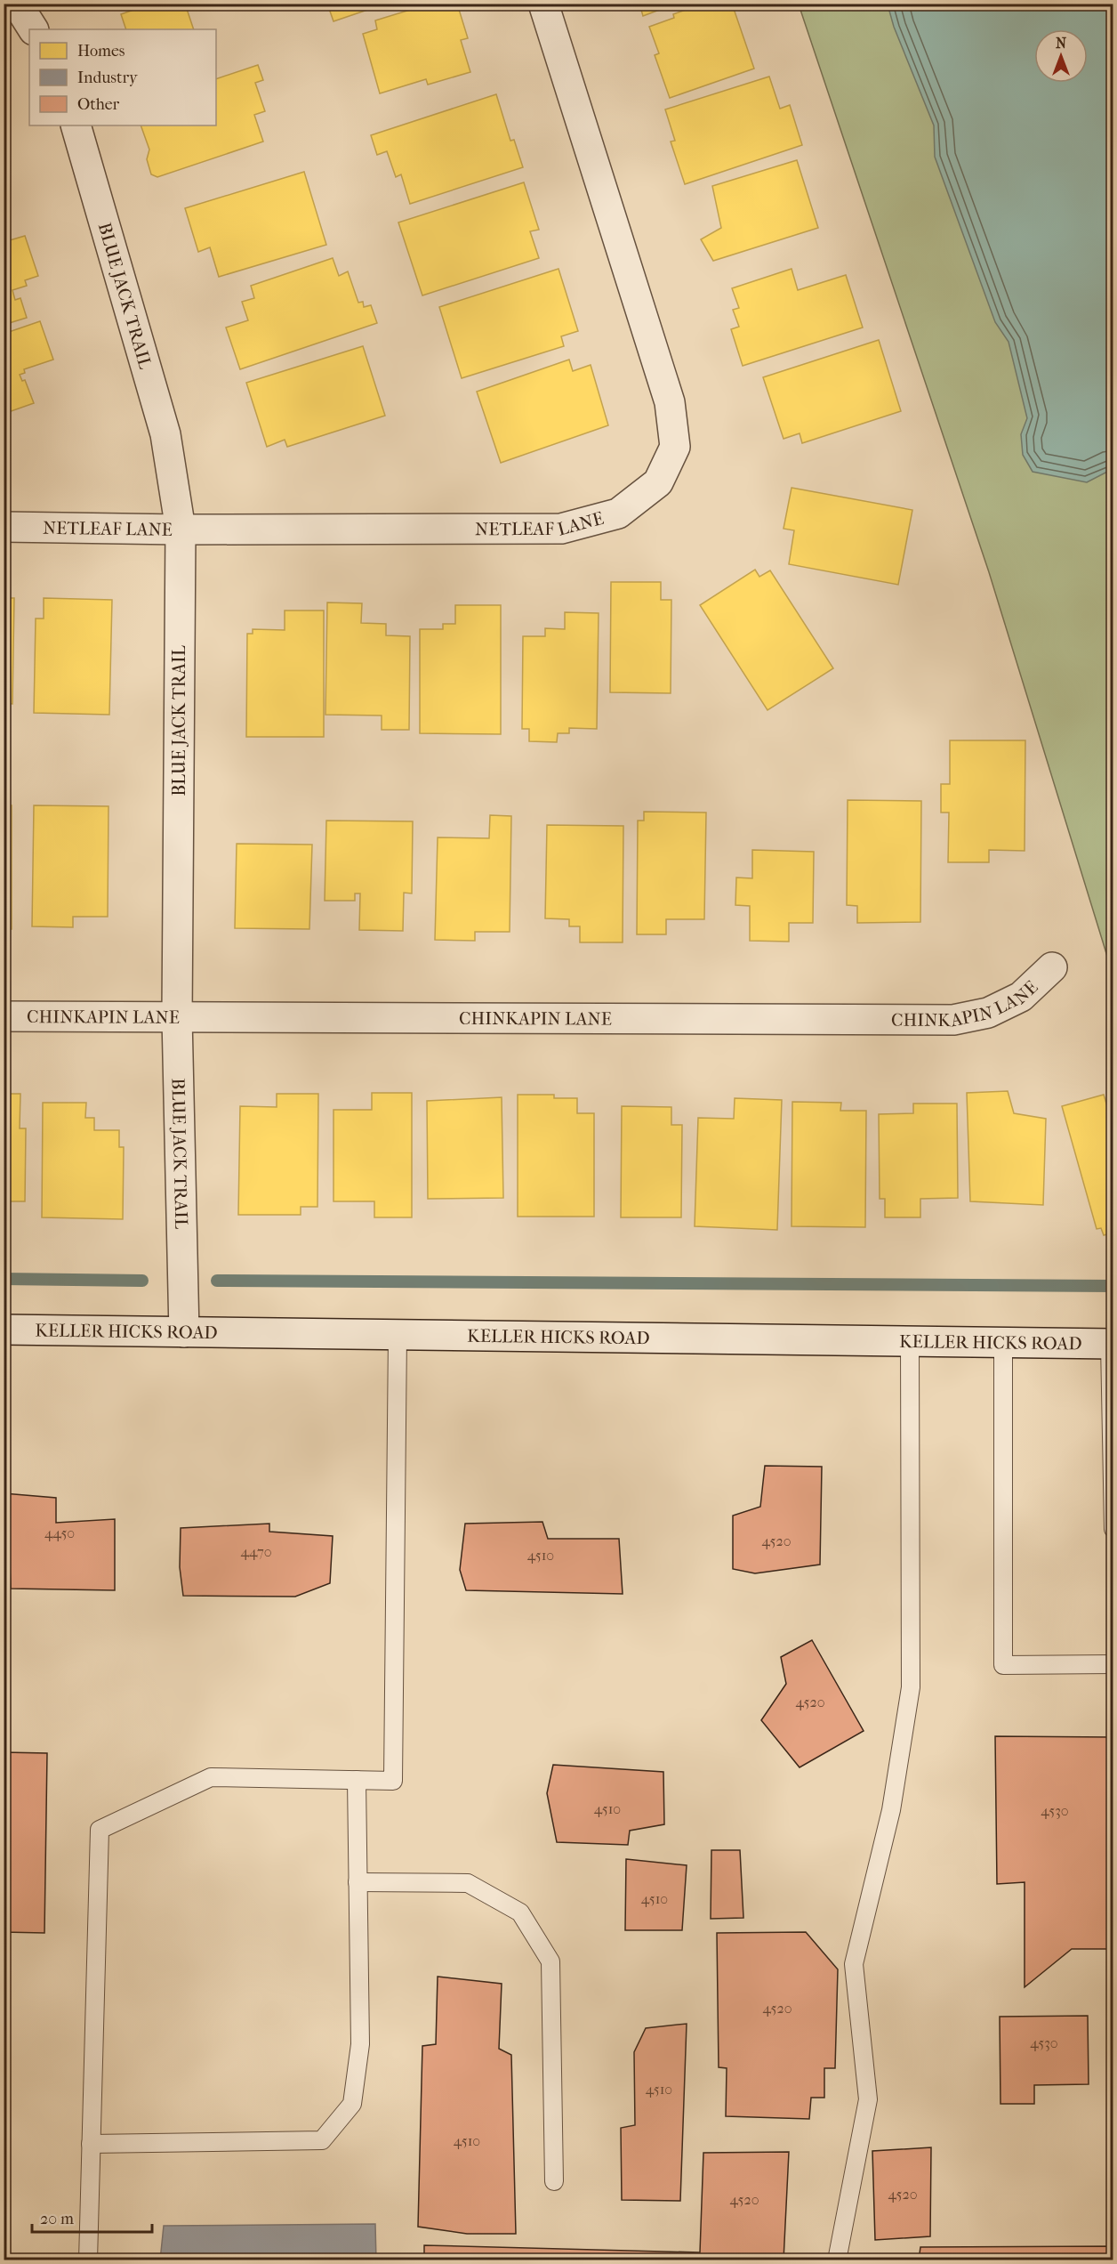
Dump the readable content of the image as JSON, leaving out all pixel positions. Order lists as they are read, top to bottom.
{
  "streets": {
    "street": [
      "BLUE JACK TRAIL",
      "NETLEAF LANE",
      "CHINKAPIN LANE",
      "KELLER HICKS ROAD"
    ]
  },
  "crossings": [
    ["BLUE JACK TRAIL", "NETLEAF LANE"],
    ["BLUE JACK TRAIL", "CHINKAPIN LANE"],
    ["BLUE JACK TRAIL", "KELLER HICKS ROAD"]
  ],
  "house_numbers": [
    "4450",
    "4520",
    "4470",
    "4510",
    "4520",
    "4510",
    "4530",
    "4510",
    "4520",
    "4530",
    "4510",
    "4510",
    "4520",
    "4520"
  ],
  "legend": ["Homes", "Industry", "Other"],
  "scale_bar": "20 m",
  "north": "top"
}
